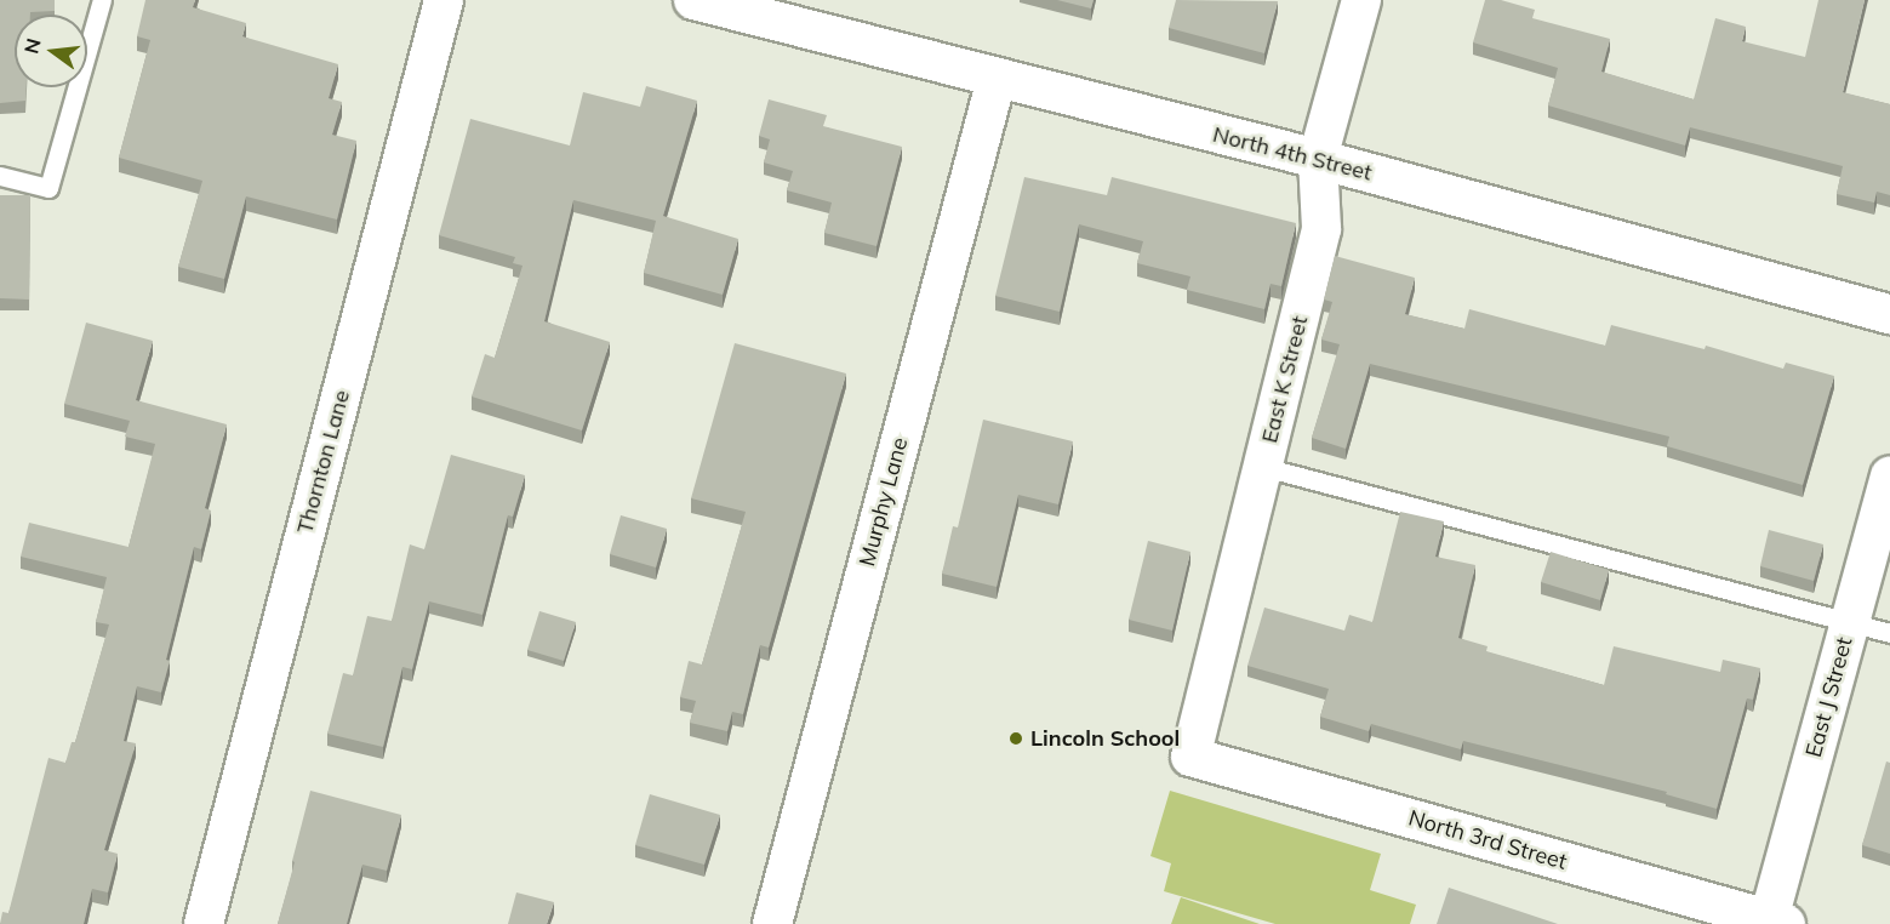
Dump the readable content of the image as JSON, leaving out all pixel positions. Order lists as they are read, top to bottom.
{
  "streets": {
    "street": [
      "North 4th Street",
      "East K Street",
      "Thornton Lane",
      "Murphy Lane",
      "East J Street",
      "North 3rd Street"
    ]
  },
  "crossings": [
    ["North 4th Street", "East K Street"],
    ["North 4th Street", "Murphy Lane"],
    ["East K Street", "North 3rd Street"],
    ["East J Street", "North 3rd Street"]
  ],
  "places": ["Lincoln School"],
  "north": "left"
}
